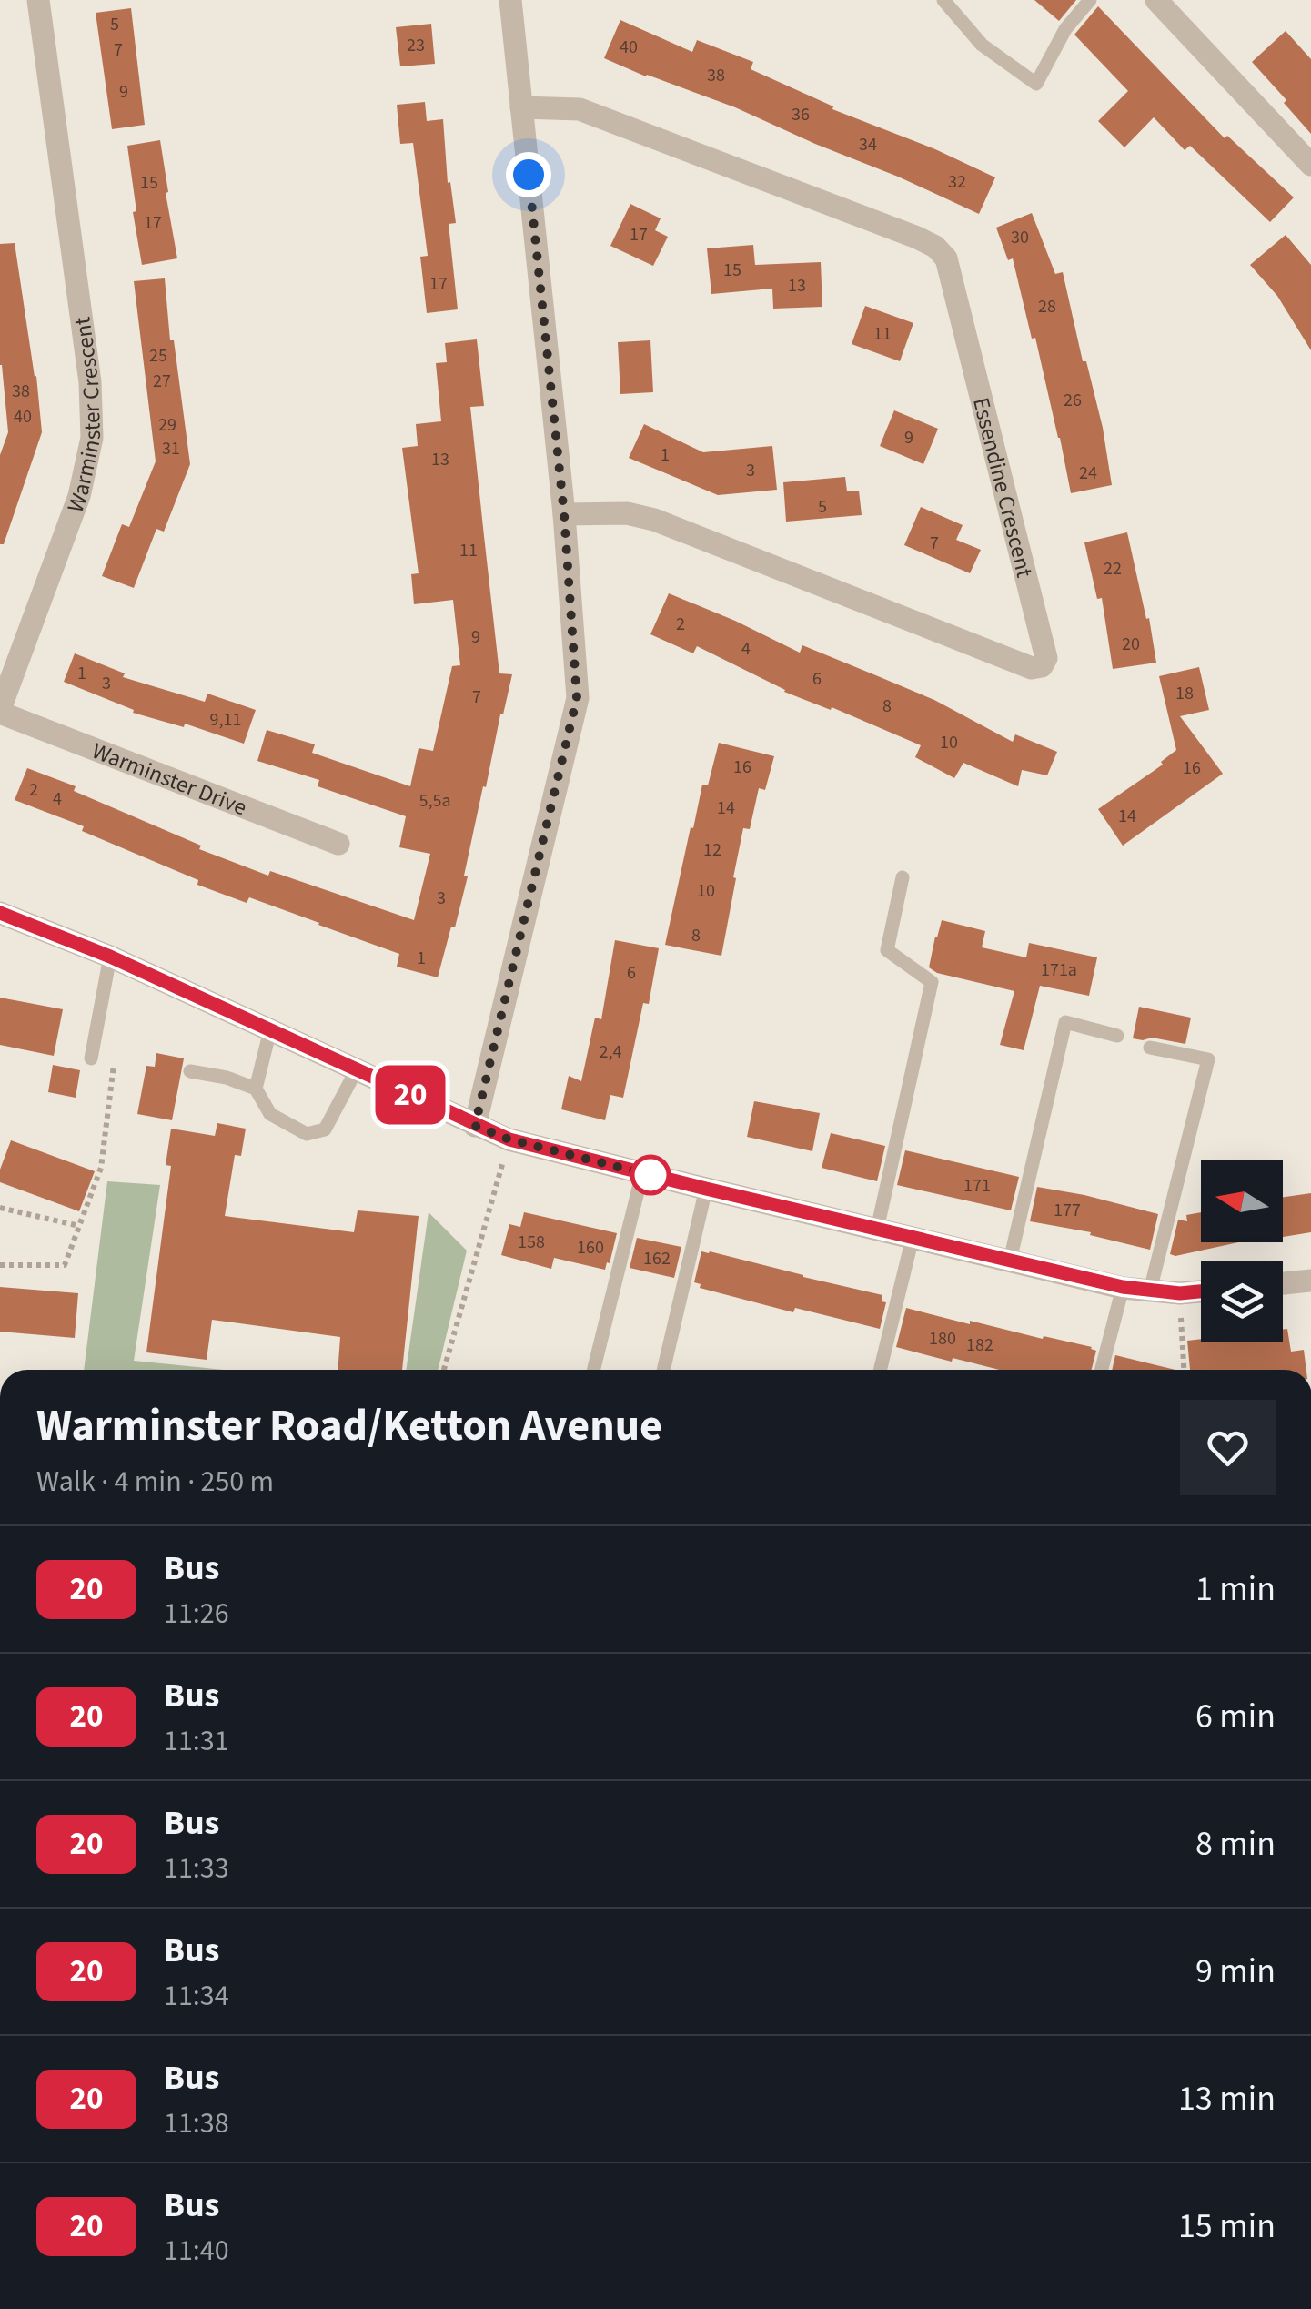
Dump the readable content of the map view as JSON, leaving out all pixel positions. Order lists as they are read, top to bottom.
{
  "streets": {
    "street": ["Warminster Crescent", "Essendine Crescent", "Warminster Drive"]
  },
  "crossings": [
    ["Warminster Crescent", "Warminster Drive"]
  ],
  "lines": ["bus line 20"],
  "house_numbers": [
    "5",
    "23",
    "40",
    "7",
    "38",
    "9",
    "36",
    "34",
    "32",
    "15",
    "17",
    "17",
    "30",
    "15",
    "17",
    "13",
    "28",
    "11",
    "25",
    "27",
    "38",
    "26",
    "40",
    "29",
    "9",
    "31",
    "1",
    "13",
    "3",
    "24",
    "5",
    "7",
    "11",
    "22",
    "2",
    "9",
    "20",
    "4",
    "1",
    "6",
    "3",
    "18",
    "7",
    "8",
    "9,11",
    "10",
    "16",
    "16",
    "2",
    "4",
    "5,5a",
    "14",
    "14",
    "12",
    "10",
    "3",
    "8",
    "1",
    "171a",
    "6",
    "2,4",
    "171",
    "177",
    "158",
    "160",
    "162",
    "180",
    "182"
  ],
  "north": "left",
  "page": {
    "on_map": "20",
    "heading": ["Warminster Road/Ketton Avenue", "Walk · 4 min · 250 m"],
    "list": [
      {
        "mark": "20",
        "name": "Bus",
        "note": "11:26",
        "value": "1 min"
      },
      {
        "mark": "20",
        "name": "Bus",
        "note": "11:31",
        "value": "6 min"
      },
      {
        "mark": "20",
        "name": "Bus",
        "note": "11:33",
        "value": "8 min"
      },
      {
        "mark": "20",
        "name": "Bus",
        "note": "11:34",
        "value": "9 min"
      },
      {
        "mark": "20",
        "name": "Bus",
        "note": "11:38",
        "value": "13 min"
      },
      {
        "mark": "20",
        "name": "Bus",
        "note": "11:40",
        "value": "15 min"
      }
    ]
  }
}
